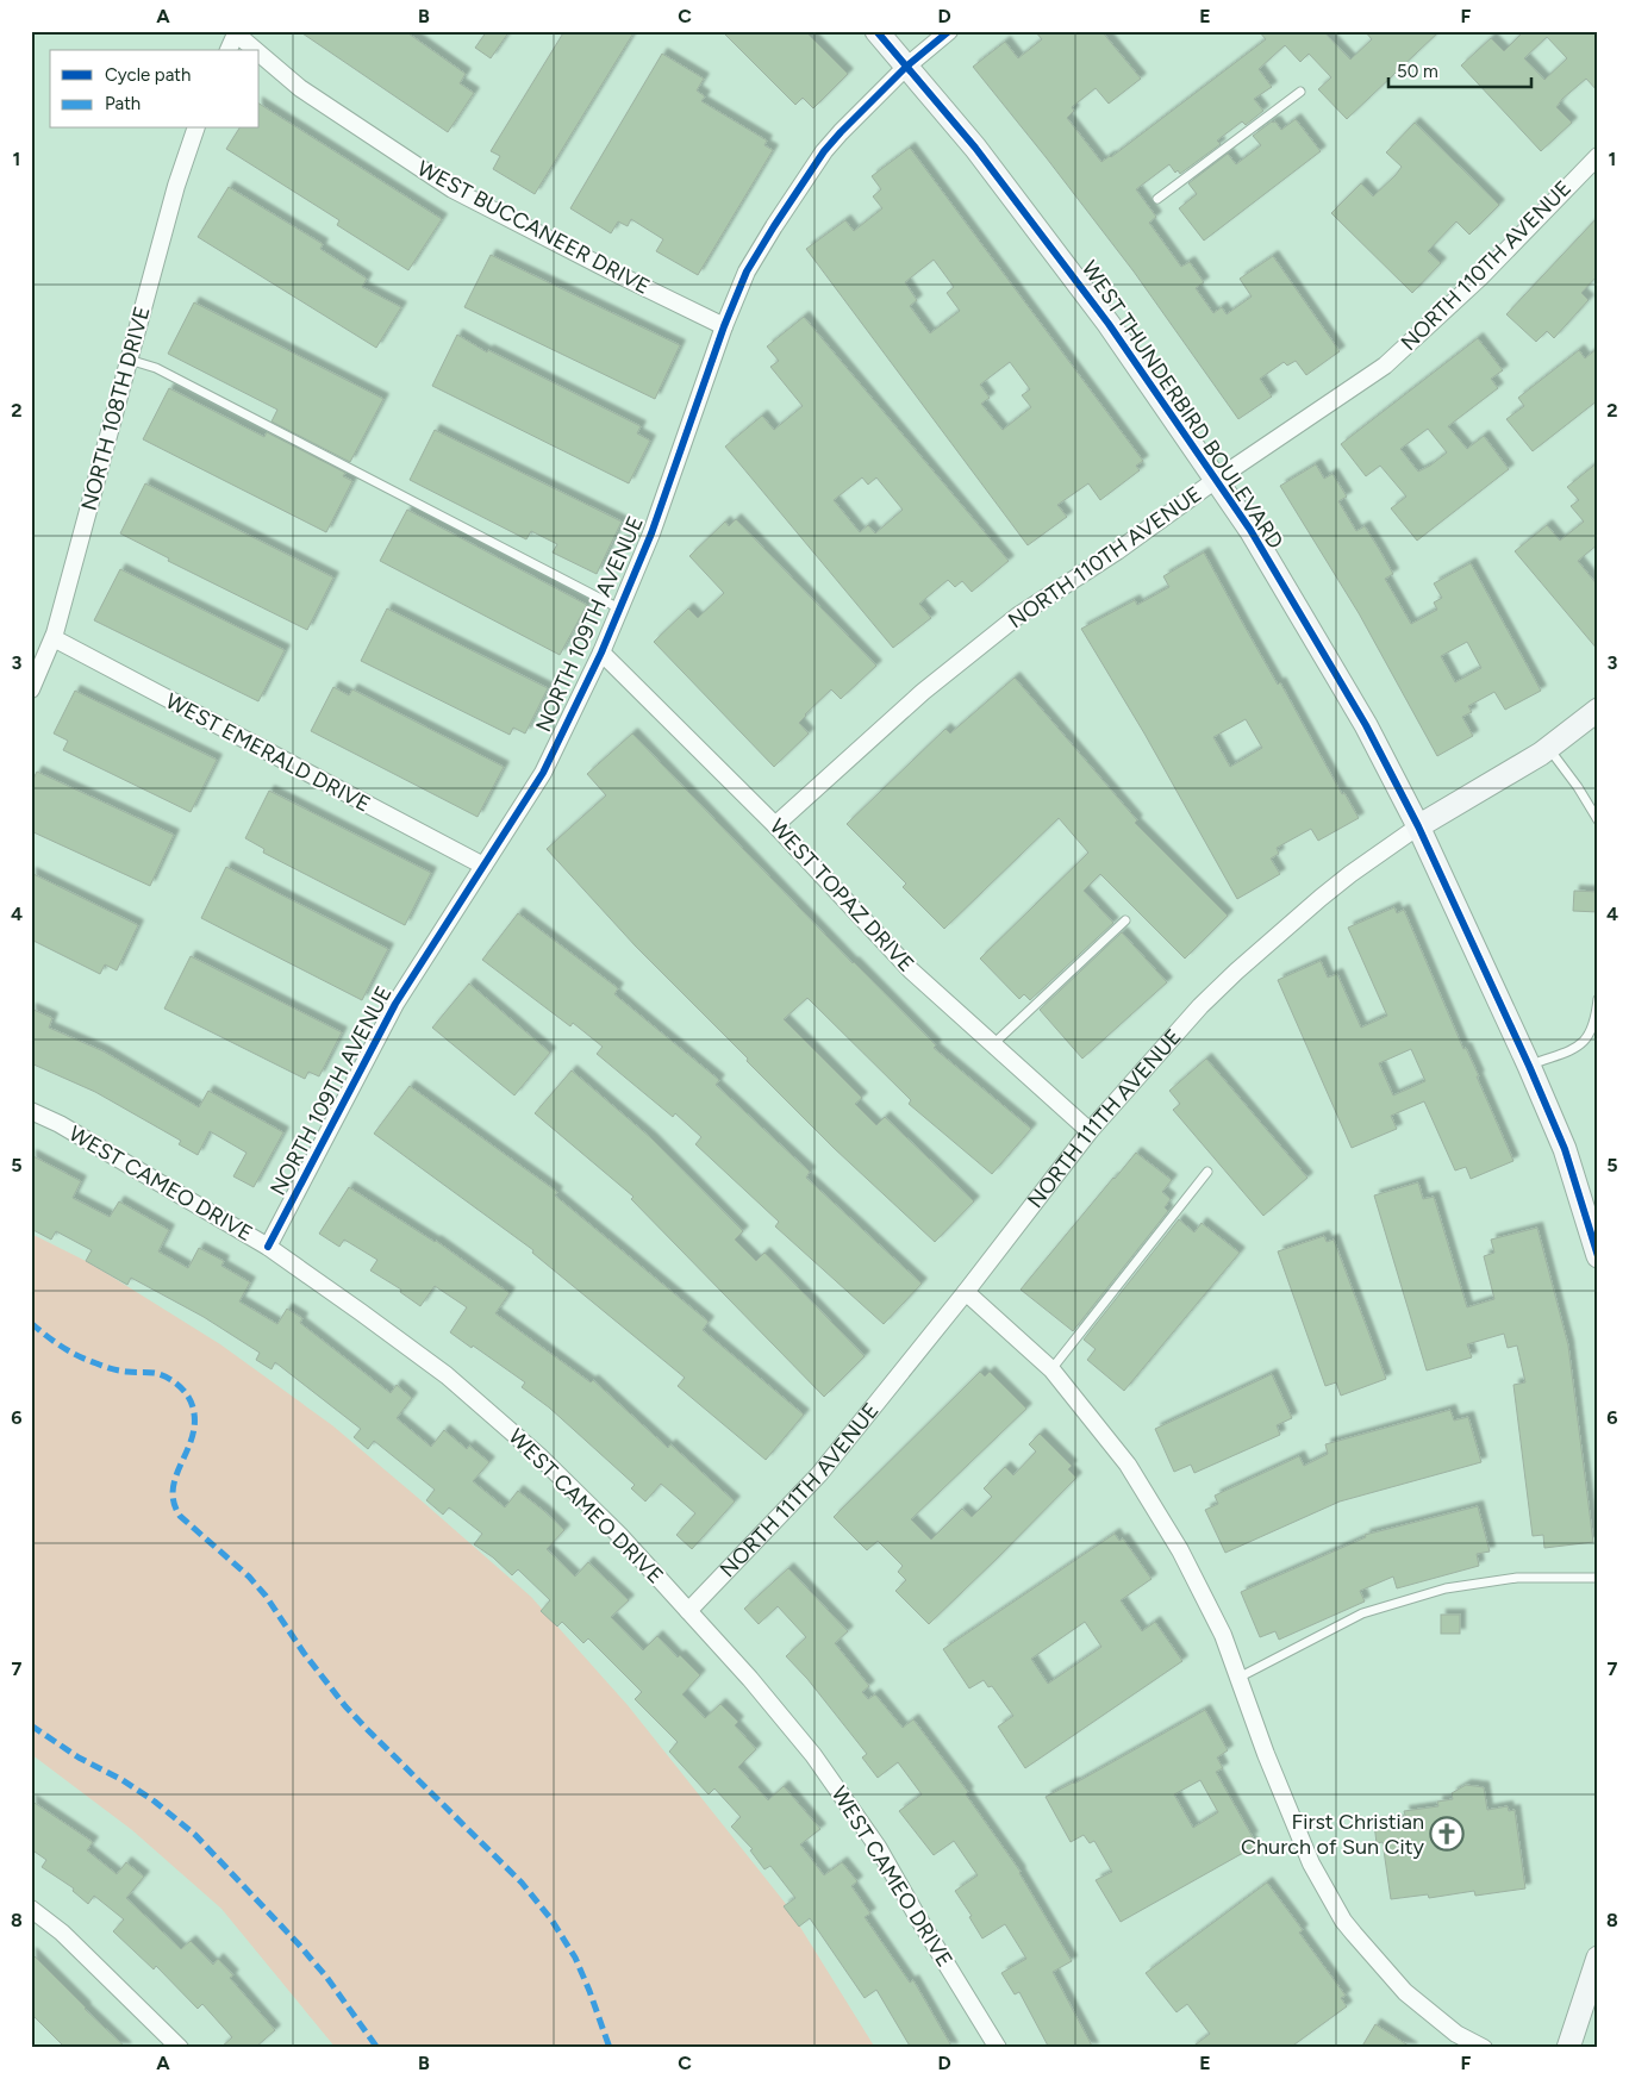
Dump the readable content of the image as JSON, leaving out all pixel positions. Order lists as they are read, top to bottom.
{
  "streets": {
    "street": [
      "WEST BUCCANEER DRIVE",
      "NORTH 110TH AVENUE",
      "WEST THUNDERBIRD BOULEVARD",
      "NORTH 108TH DRIVE",
      "NORTH 109TH AVENUE",
      "WEST EMERALD DRIVE",
      "WEST TOPAZ DRIVE",
      "NORTH 111TH AVENUE",
      "WEST CAMEO DRIVE"
    ]
  },
  "crossings": [
    ["WEST BUCCANEER DRIVE", "NORTH 109TH AVENUE"],
    ["NORTH 110TH AVENUE", "WEST THUNDERBIRD BOULEVARD"],
    ["NORTH 110TH AVENUE", "WEST TOPAZ DRIVE"],
    ["WEST THUNDERBIRD BOULEVARD", "NORTH 109TH AVENUE"],
    ["WEST THUNDERBIRD BOULEVARD", "NORTH 111TH AVENUE"],
    ["NORTH 108TH DRIVE", "WEST EMERALD DRIVE"],
    ["NORTH 109TH AVENUE", "WEST EMERALD DRIVE"],
    ["NORTH 109TH AVENUE", "WEST TOPAZ DRIVE"],
    ["NORTH 109TH AVENUE", "WEST CAMEO DRIVE"],
    ["WEST TOPAZ DRIVE", "NORTH 111TH AVENUE"],
    ["NORTH 111TH AVENUE", "WEST CAMEO DRIVE"]
  ],
  "places": {
    "church": ["First Christian Church of Sun City"]
  },
  "legend": ["Cycle path", "Path"],
  "scale_bar": "50 m",
  "grid": {
    "columns": [
      "A",
      "B",
      "C",
      "D",
      "E",
      "F"
    ],
    "rows": [
      "1",
      "2",
      "3",
      "4",
      "5",
      "6",
      "7",
      "8"
    ]
  }
}
